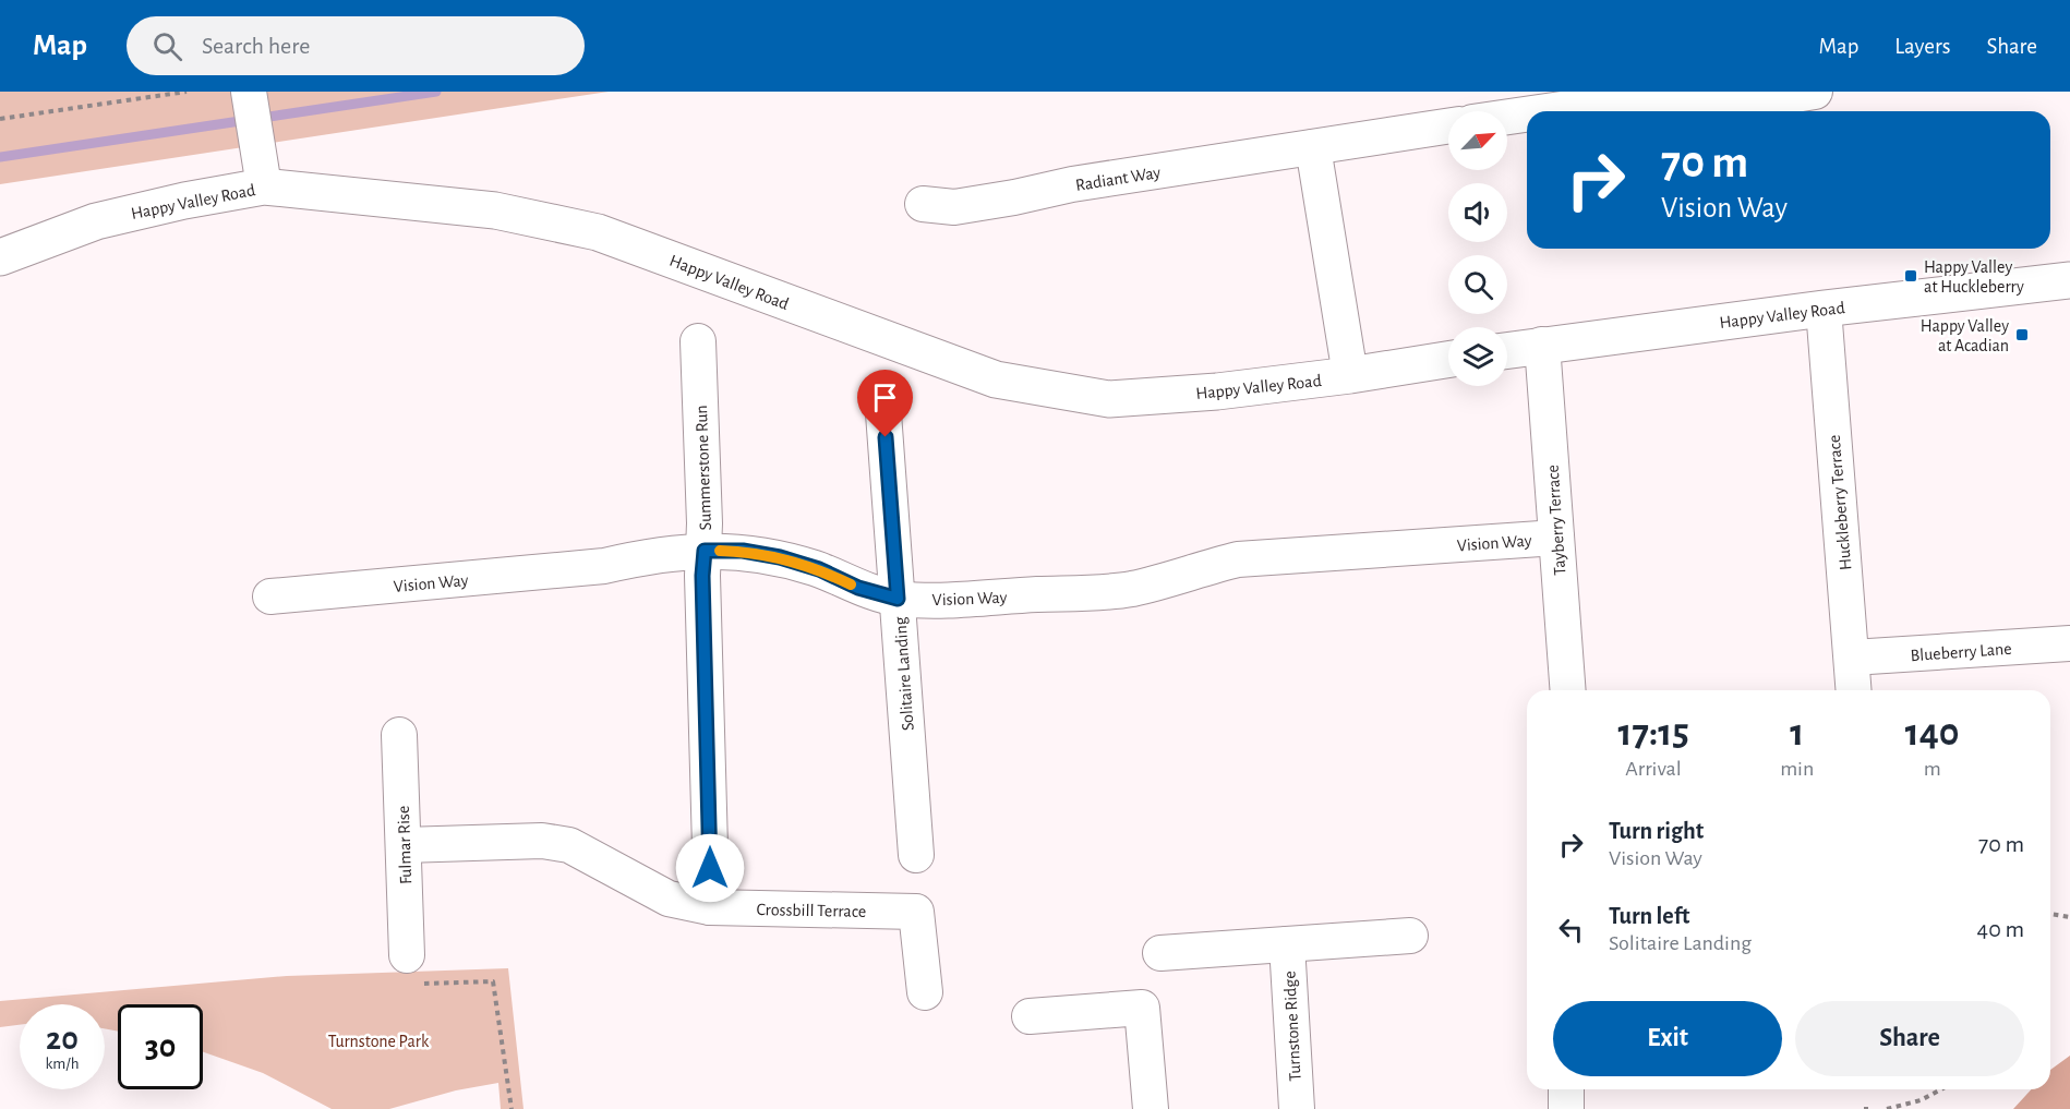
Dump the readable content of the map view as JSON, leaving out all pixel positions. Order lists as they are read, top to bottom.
{
  "streets": {
    "main road": ["Happy Valley Road"],
    "street": [
      "Radiant Way",
      "Summerstone Run",
      "Huckleberry Terrace",
      "Tayberry Terrace",
      "Vision Way",
      "Blueberry Lane",
      "Solitaire Landing",
      "Fulmar Rise",
      "Crossbill Terrace",
      "Turnstone Ridge"
    ]
  },
  "crossings": [
    ["Happy Valley Road", "Huckleberry Terrace"],
    ["Happy Valley Road", "Tayberry Terrace"],
    ["Summerstone Run", "Vision Way"],
    ["Summerstone Run", "Crossbill Terrace"],
    ["Huckleberry Terrace", "Blueberry Lane"],
    ["Tayberry Terrace", "Vision Way"],
    ["Vision Way", "Solitaire Landing"],
    ["Fulmar Rise", "Crossbill Terrace"]
  ],
  "parks": ["Turnstone Park"],
  "places": {
    "transit": ["Happy Valley at Huckleberry", "Happy Valley at Acadian"]
  },
  "north": "top right",
  "page": {
    "header": "Map",
    "search": "Search here",
    "nav": ["Map", "Layers", "Share"],
    "turn": ["70 m", "Vision Way"],
    "eta": [
      "17:15",
      "Arrival",
      "1",
      "min",
      "140",
      "m"
    ],
    "list": [
      {
        "name": "Turn right",
        "note": "Vision Way",
        "value": "70 m"
      },
      {
        "name": "Turn left",
        "note": "Solitaire Landing",
        "value": "40 m"
      }
    ],
    "buttons": ["Exit", "Share"],
    "speed": "20 km/h",
    "limit": "30"
  }
}
